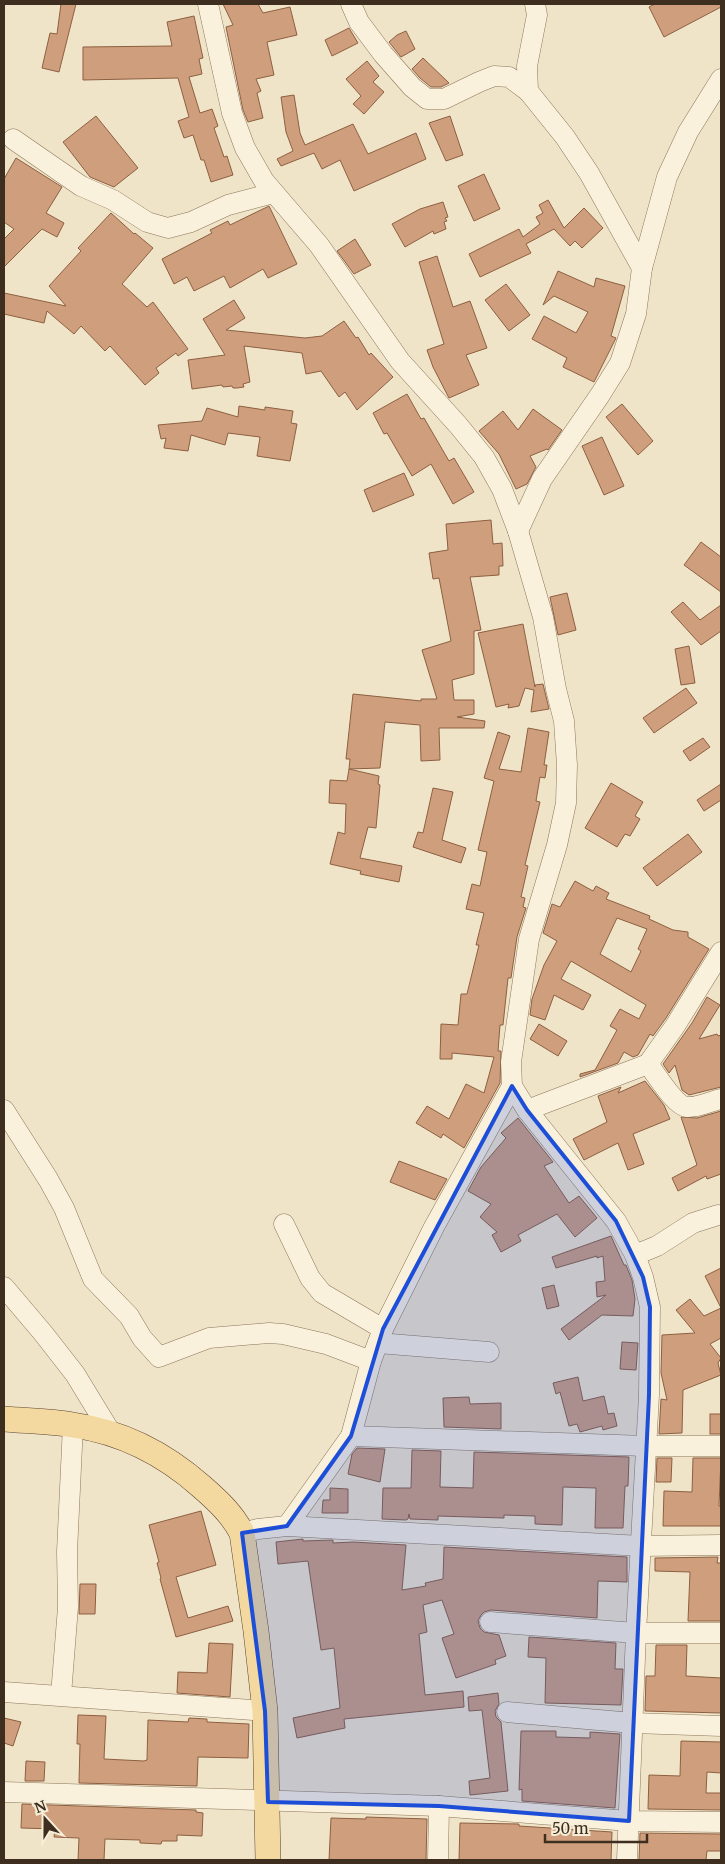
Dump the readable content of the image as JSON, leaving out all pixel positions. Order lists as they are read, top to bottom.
{
  "scale_bar": "50 m",
  "north": "top"
}
